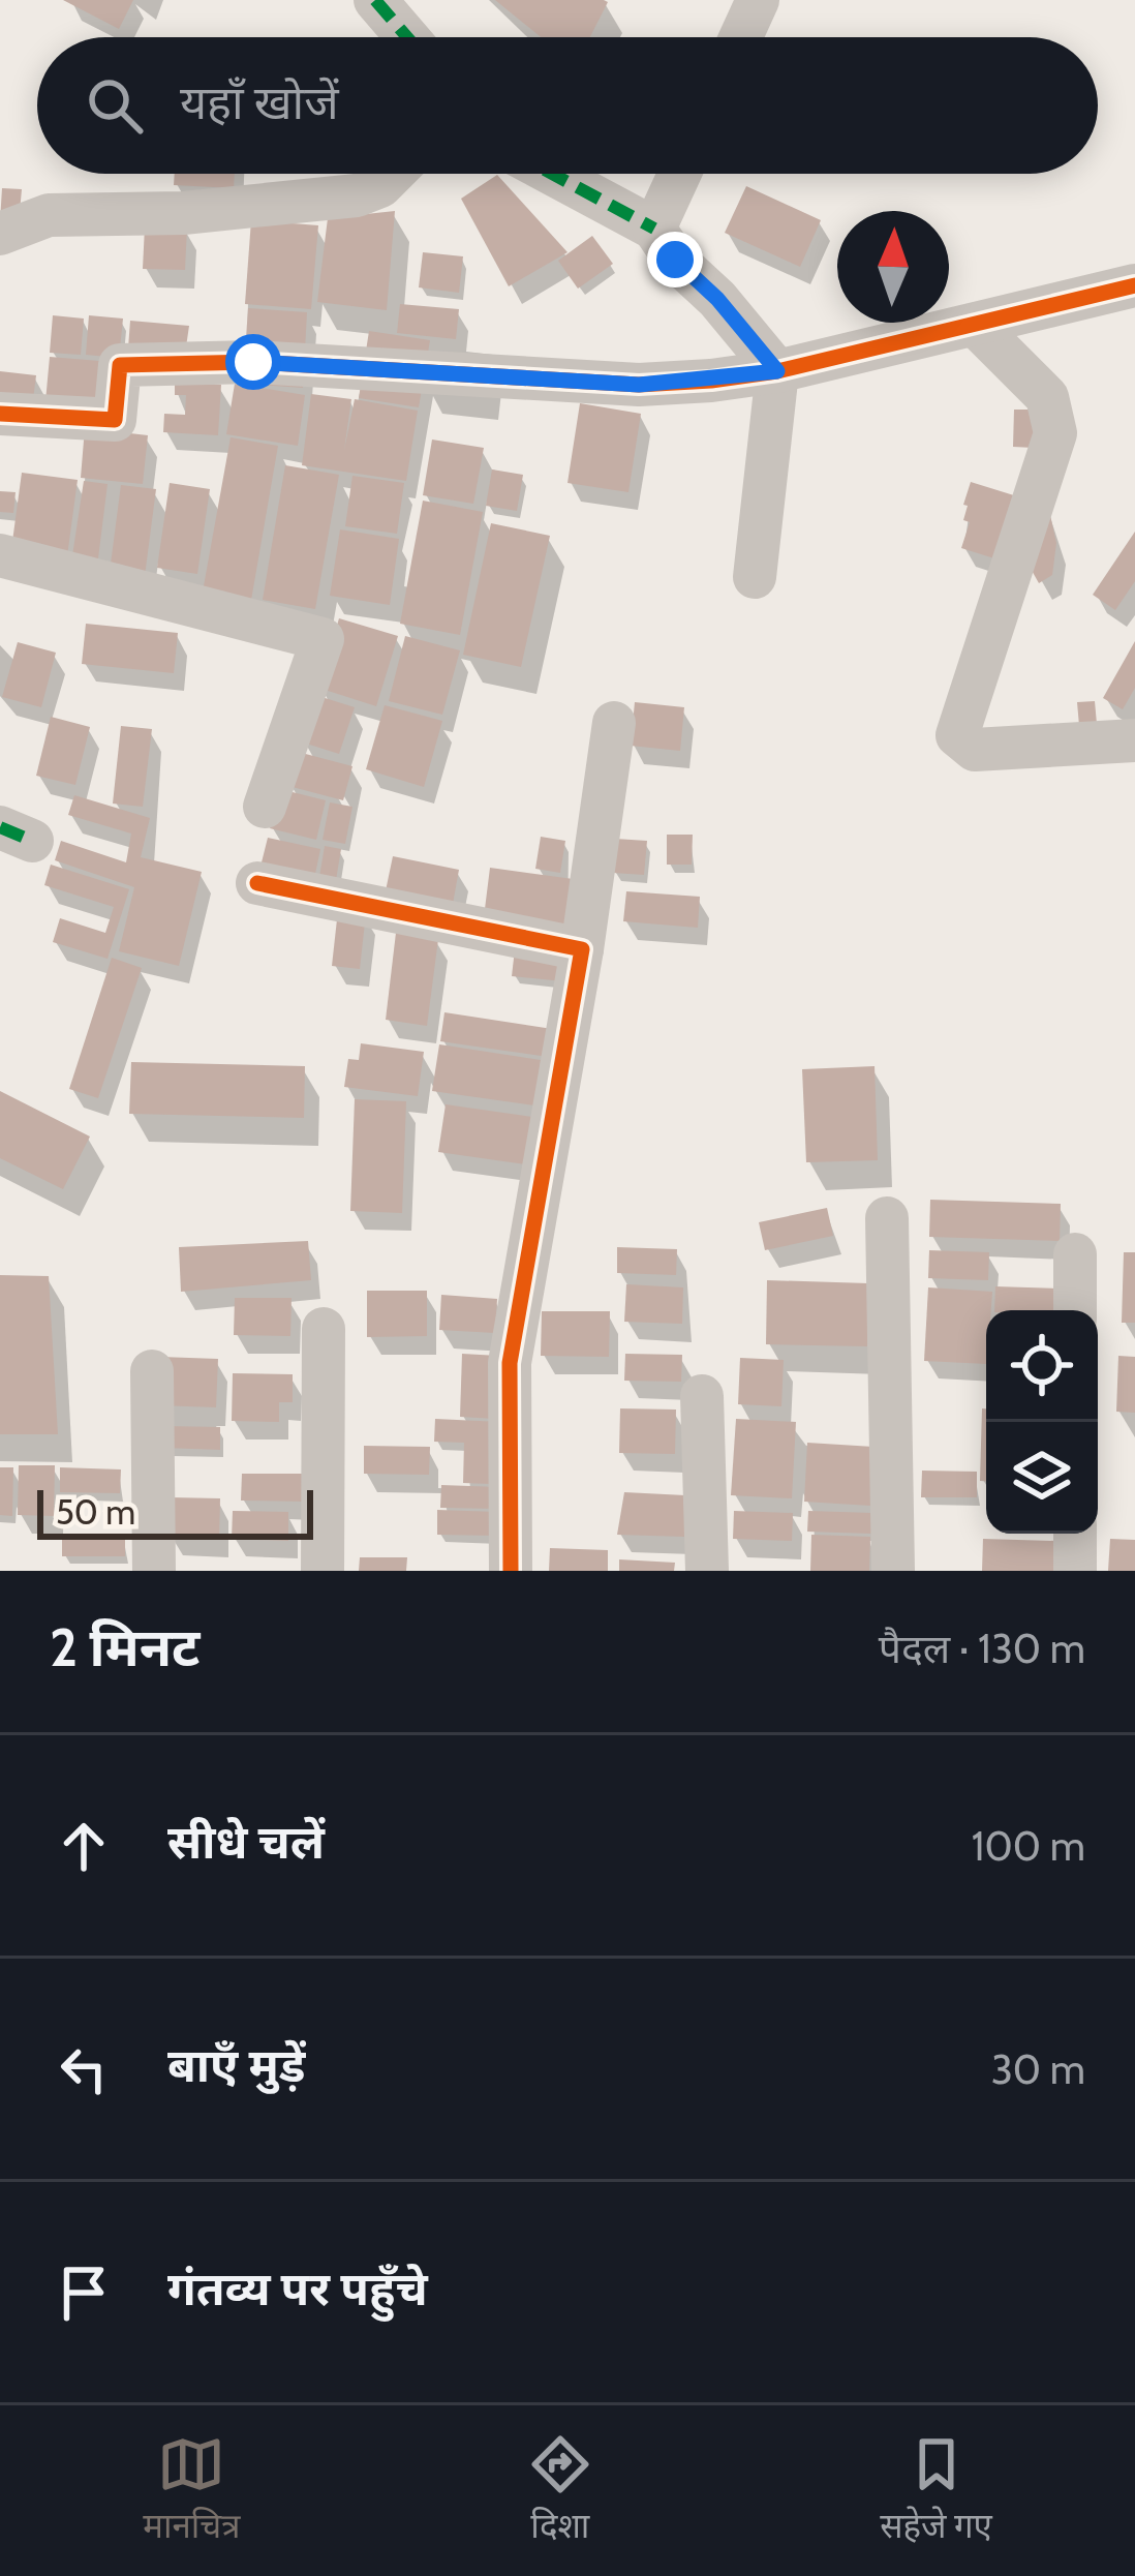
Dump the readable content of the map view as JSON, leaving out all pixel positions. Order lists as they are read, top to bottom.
{
  "scale_bar": "50 m",
  "north": "top",
  "page": {
    "search": "यहाँ खोजें",
    "scale": "50 m",
    "heading": ["2 मिनट", "पैदल · 130 m"],
    "list": [
      ["सीधे चलें", "100 m"],
      ["बाएँ मुड़ें", "30 m"],
      "गंतव्य पर पहुँचे"
    ],
    "nav": ["मानचित्र", "दिशा", "सहेजे गए"]
  }
}
